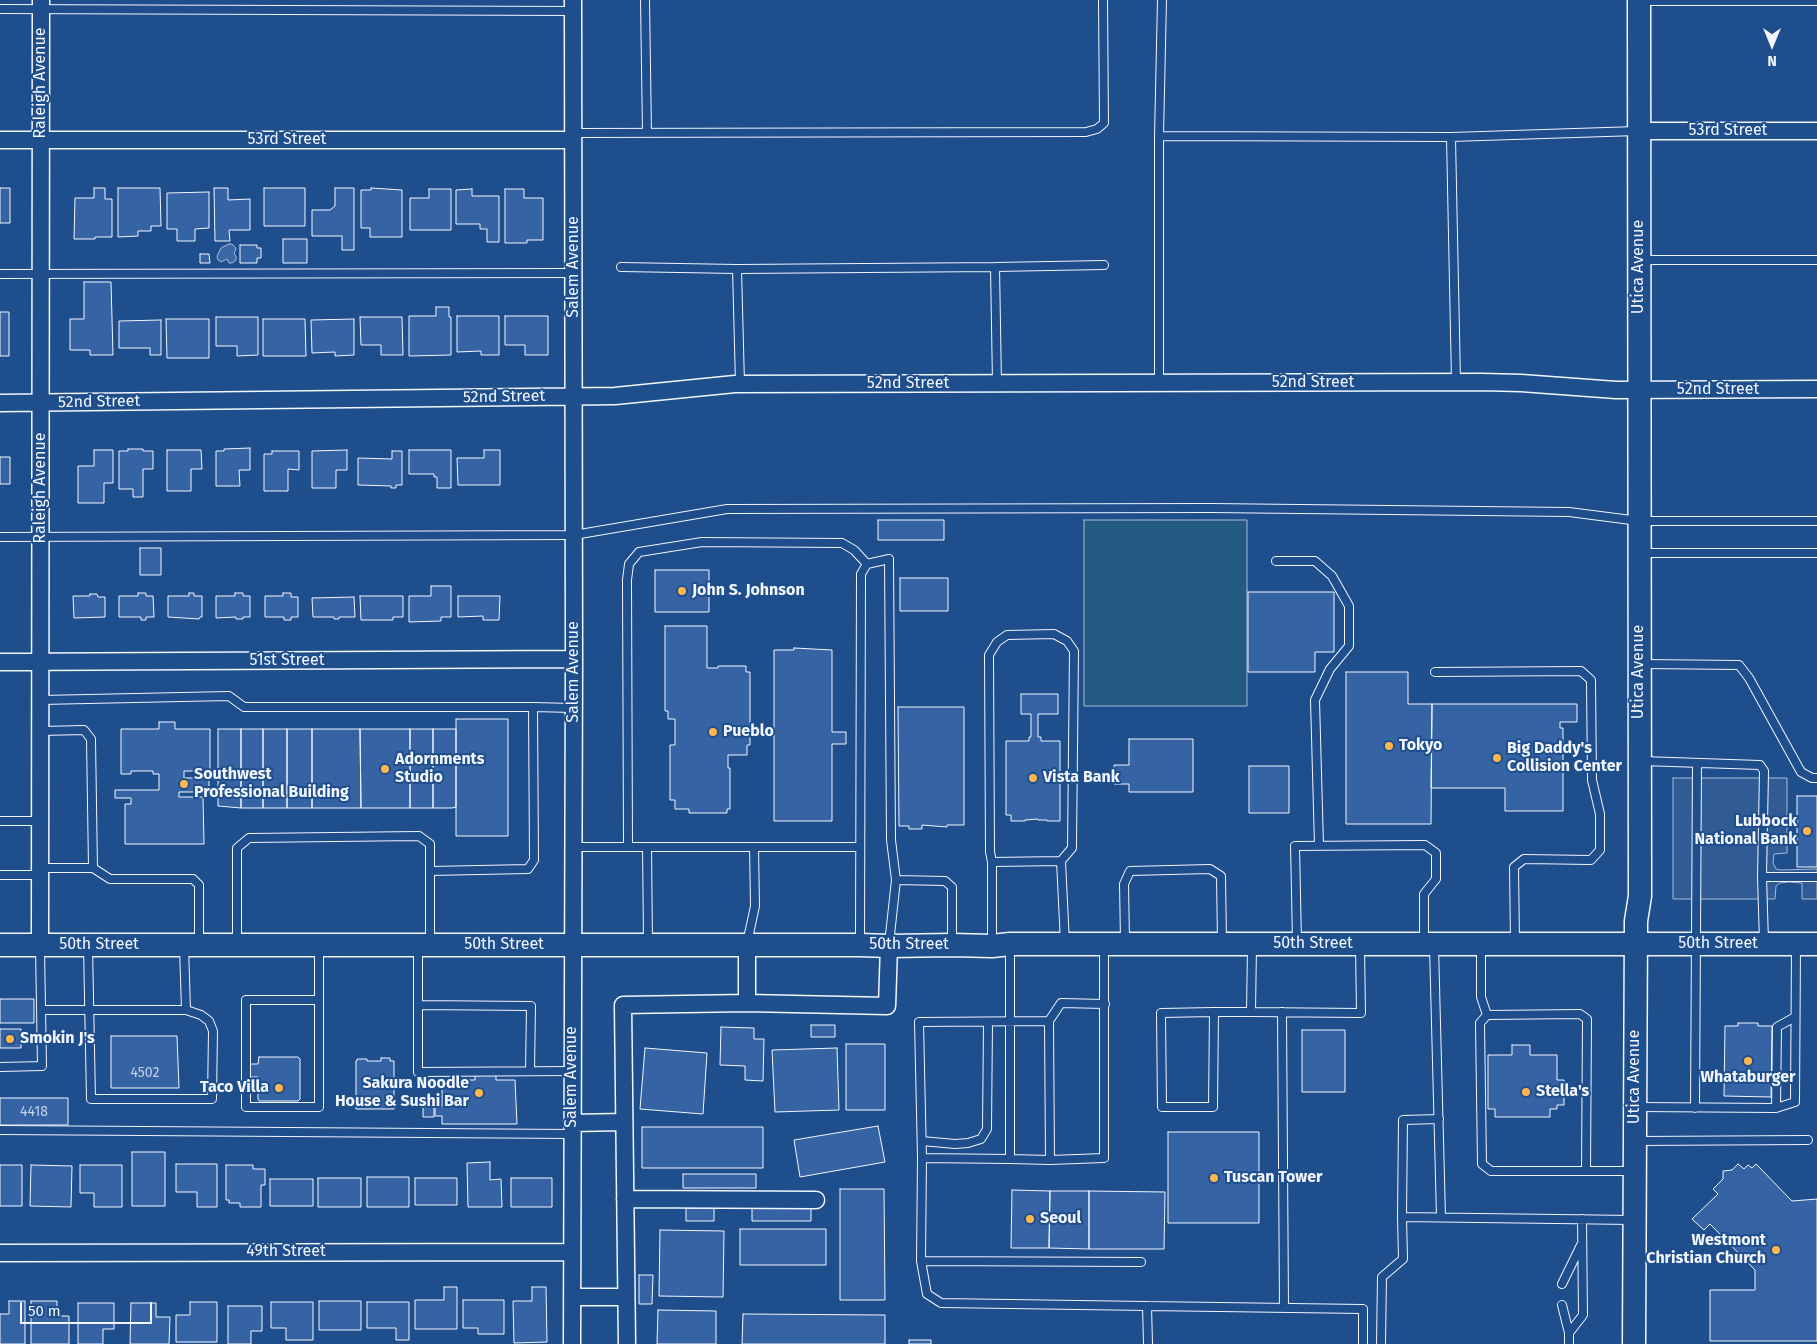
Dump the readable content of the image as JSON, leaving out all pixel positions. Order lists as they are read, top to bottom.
{
  "streets": {
    "main road": ["Utica Avenue", "50th Street"],
    "street": [
      "Raleigh Avenue",
      "53rd Street",
      "Salem Avenue",
      "52nd Street",
      "51st Street",
      "49th Street"
    ]
  },
  "crossings": [
    ["Raleigh Avenue", "53rd Street"],
    ["Raleigh Avenue", "52nd Street"],
    ["Raleigh Avenue", "51st Street"],
    ["Raleigh Avenue", "50th Street"],
    ["53rd Street", "Salem Avenue"],
    ["53rd Street", "Utica Avenue"],
    ["Salem Avenue", "52nd Street"],
    ["Salem Avenue", "51st Street"],
    ["Salem Avenue", "50th Street"],
    ["Salem Avenue", "49th Street"],
    ["Utica Avenue", "52nd Street"],
    ["Utica Avenue", "50th Street"]
  ],
  "places": [
    "John S. Johnson",
    "Pueblo",
    "Tokyo",
    "Big Daddy's Collision Center",
    "Adornments Studio",
    "Vista Bank",
    "Southwest Professional Building",
    "Lubbock National Bank",
    "Smokin J's",
    "Whataburger",
    "Taco Villa",
    "Stella's",
    "Sakura Noodle House & Sushi Bar",
    "Tuscan Tower",
    "Seoul",
    "Westmont Christian Church"
  ],
  "house_numbers": ["4502", "4418"],
  "scale_bar": "50 m",
  "north": "bottom"
}
